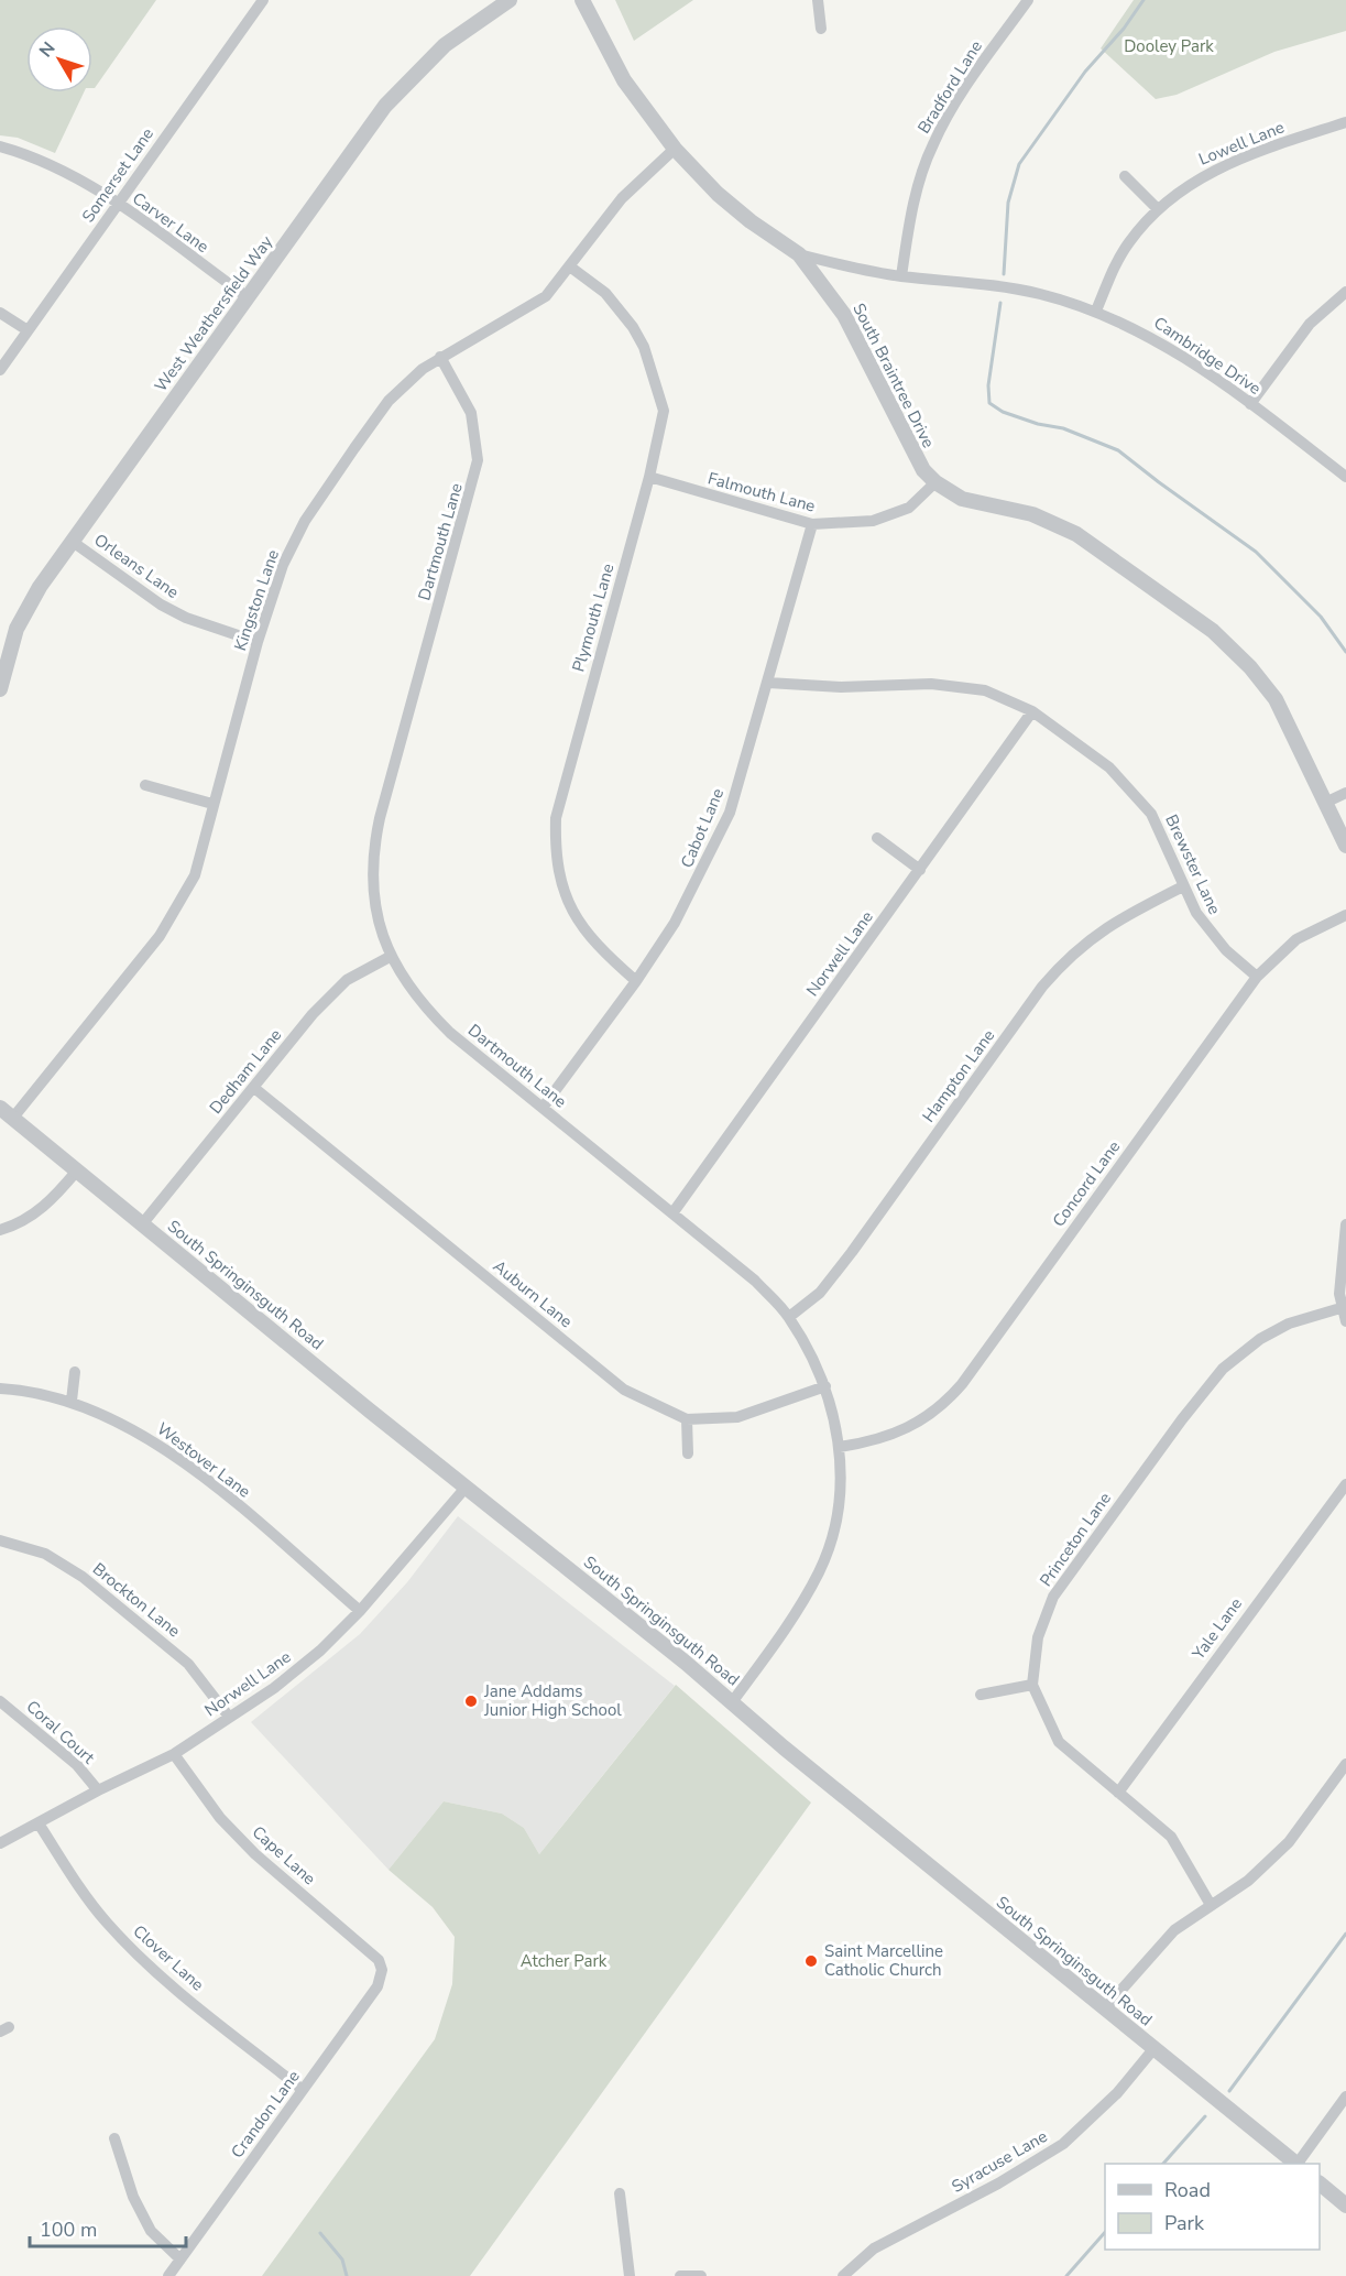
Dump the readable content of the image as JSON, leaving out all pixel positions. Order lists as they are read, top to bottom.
{
  "streets": {
    "street": [
      "Bradford Lane",
      "Lowell Lane",
      "Somerset Lane",
      "Carver Lane",
      "West Weathersfield Way",
      "Cambridge Drive",
      "South Braintree Drive",
      "Falmouth Lane",
      "Dartmouth Lane",
      "Orleans Lane",
      "Kingston Lane",
      "Plymouth Lane",
      "Cabot Lane",
      "Brewster Lane",
      "Norwell Lane",
      "Dedham Lane",
      "Hampton Lane",
      "Concord Lane",
      "South Springinsguth Road",
      "Auburn Lane",
      "Westover Lane",
      "Princeton Lane",
      "Brockton Lane",
      "Yale Lane",
      "Coral Court",
      "Cape Lane",
      "Clover Lane",
      "Crandon Lane",
      "Syracuse Lane"
    ]
  },
  "crossings": [
    ["Bradford Lane", "Cambridge Drive"],
    ["Lowell Lane", "Cambridge Drive"],
    ["Somerset Lane", "Carver Lane"],
    ["Carver Lane", "West Weathersfield Way"],
    ["West Weathersfield Way", "Orleans Lane"],
    ["Cambridge Drive", "South Braintree Drive"],
    ["South Braintree Drive", "Falmouth Lane"],
    ["South Braintree Drive", "Kingston Lane"],
    ["Falmouth Lane", "Plymouth Lane"],
    ["Falmouth Lane", "Cabot Lane"],
    ["Dartmouth Lane", "Kingston Lane"],
    ["Dartmouth Lane", "Cabot Lane"],
    ["Dartmouth Lane", "Norwell Lane"],
    ["Dartmouth Lane", "Dedham Lane"],
    ["Dartmouth Lane", "Hampton Lane"],
    ["Dartmouth Lane", "Concord Lane"],
    ["Dartmouth Lane", "South Springinsguth Road"],
    ["Dartmouth Lane", "Auburn Lane"],
    ["Orleans Lane", "Kingston Lane"],
    ["Kingston Lane", "Plymouth Lane"],
    ["Kingston Lane", "South Springinsguth Road"],
    ["Plymouth Lane", "Cabot Lane"],
    ["Cabot Lane", "Brewster Lane"],
    ["Brewster Lane", "Norwell Lane"],
    ["Brewster Lane", "Hampton Lane"],
    ["Brewster Lane", "Concord Lane"],
    ["Norwell Lane", "South Springinsguth Road"],
    ["Norwell Lane", "Westover Lane"],
    ["Norwell Lane", "Brockton Lane"],
    ["Norwell Lane", "Coral Court"],
    ["Norwell Lane", "Cape Lane"],
    ["Norwell Lane", "Clover Lane"],
    ["Dedham Lane", "South Springinsguth Road"],
    ["Dedham Lane", "Auburn Lane"],
    ["South Springinsguth Road", "Syracuse Lane"],
    ["Cape Lane", "Crandon Lane"],
    ["Clover Lane", "Crandon Lane"]
  ],
  "parks": ["Dooley Park", "Atcher Park"],
  "places": ["Jane Addams Junior High School", "Saint Marcelline Catholic Church"],
  "legend": ["Road", "Park"],
  "scale_bar": "100 m",
  "north": "top left"
}
